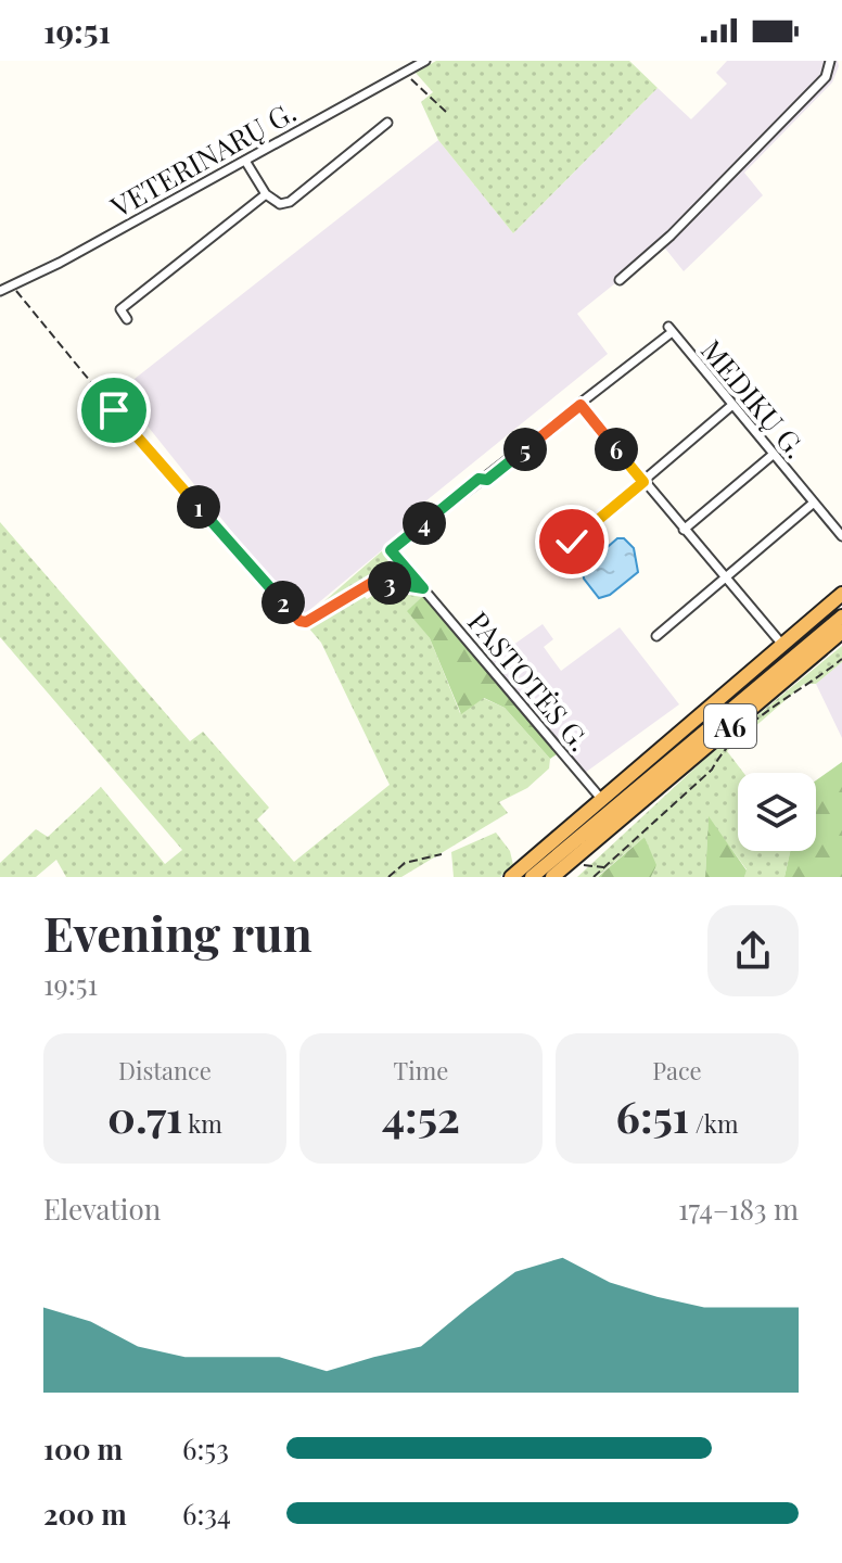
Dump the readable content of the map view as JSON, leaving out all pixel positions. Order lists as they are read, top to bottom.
{
  "streets": {
    "highway": ["A6"],
    "street": ["VETERINARŲ G.", "MEDIKŲ G.", "PASTOTĖS G."]
  },
  "crossings": [
    ["MEDIKŲ G.", "PASTOTĖS G."],
    ["PASTOTĖS G.", "A6"]
  ],
  "page": {
    "status": "19:51",
    "pins": [
      "5",
      "6",
      "1",
      "4",
      "3",
      "2"
    ],
    "heading": ["Evening run", "19:51"],
    "stats": [
      ["Distance", "0.71 km"],
      ["Time", "4:52"],
      ["Pace", "6:51 /km"]
    ],
    "chart": ["Elevation", "174–183 m"],
    "list": [
      {
        "name": "100 m",
        "note": "6:53"
      },
      {
        "name": "200 m",
        "note": "6:34"
      }
    ]
  }
}
